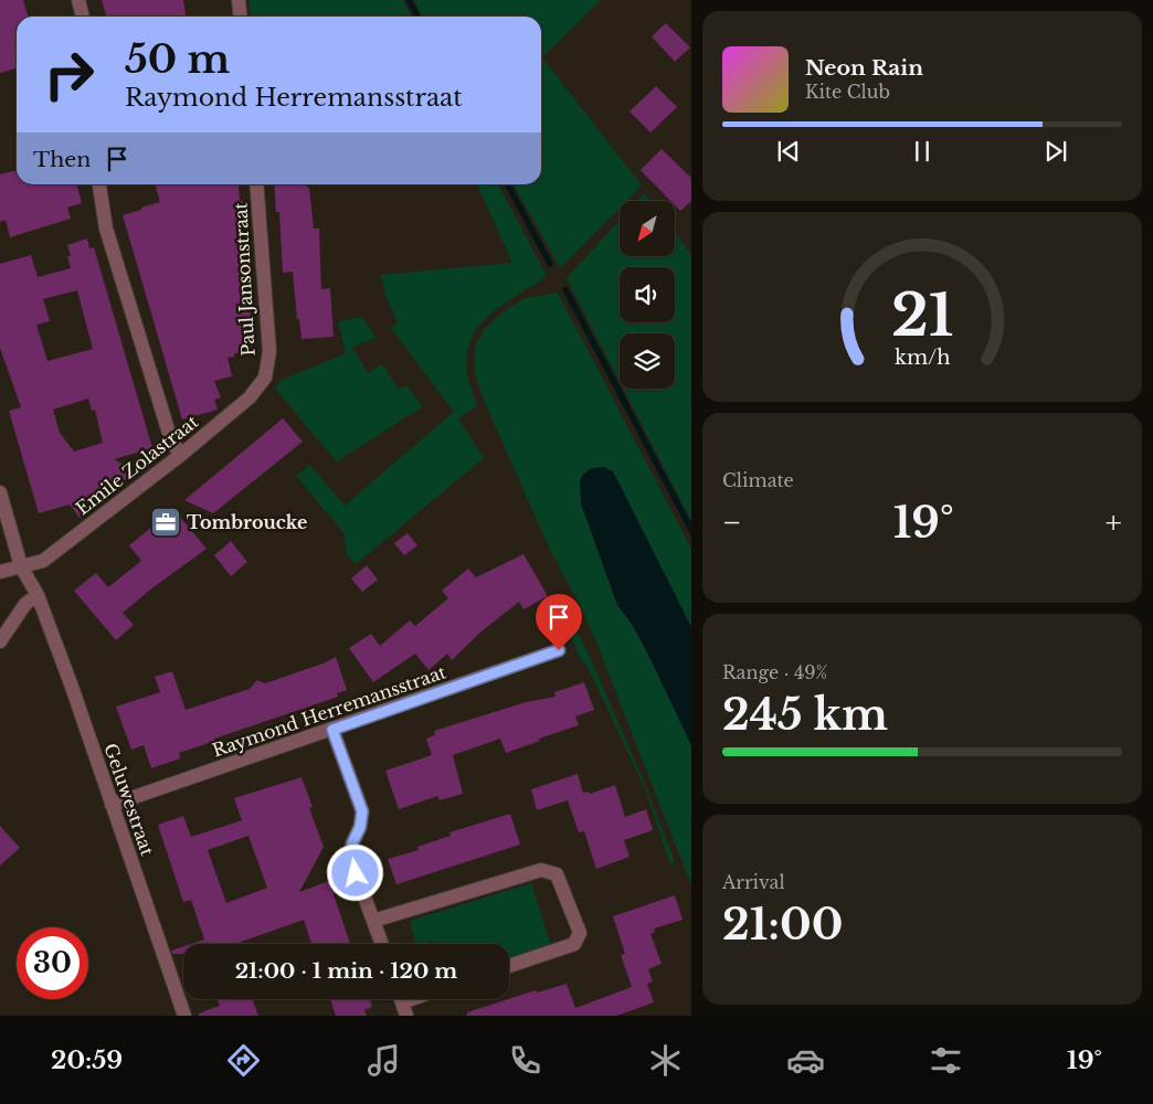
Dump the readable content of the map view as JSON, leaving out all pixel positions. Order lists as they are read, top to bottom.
{
  "streets": {
    "street": [
      "Paul Jansonstraat",
      "Emile Zolastraat",
      "Raymond Herremansstraat",
      "Geluwestraat"
    ]
  },
  "crossings": [
    ["Paul Jansonstraat", "Emile Zolastraat"],
    ["Emile Zolastraat", "Geluwestraat"],
    ["Raymond Herremansstraat", "Geluwestraat"]
  ],
  "places": {
    "office": ["Tombroucke"]
  },
  "north": "bottom left",
  "page": {
    "turn": ["50 m", "Raymond Herremansstraat"],
    "song": ["Neon Rain", "Kite Club"],
    "then": "Then",
    "tile": [
      "Climate",
      ["Range · 49%", "245 km"],
      ["Arrival", "21:00"]
    ],
    "heat": ["−", "19°", "+"],
    "limit": "30",
    "trip": "21:00 · 1 min · 120 m",
    "tabs": ["20:59", "19°"],
    "gauge": ["21", "km/h"]
  }
}
